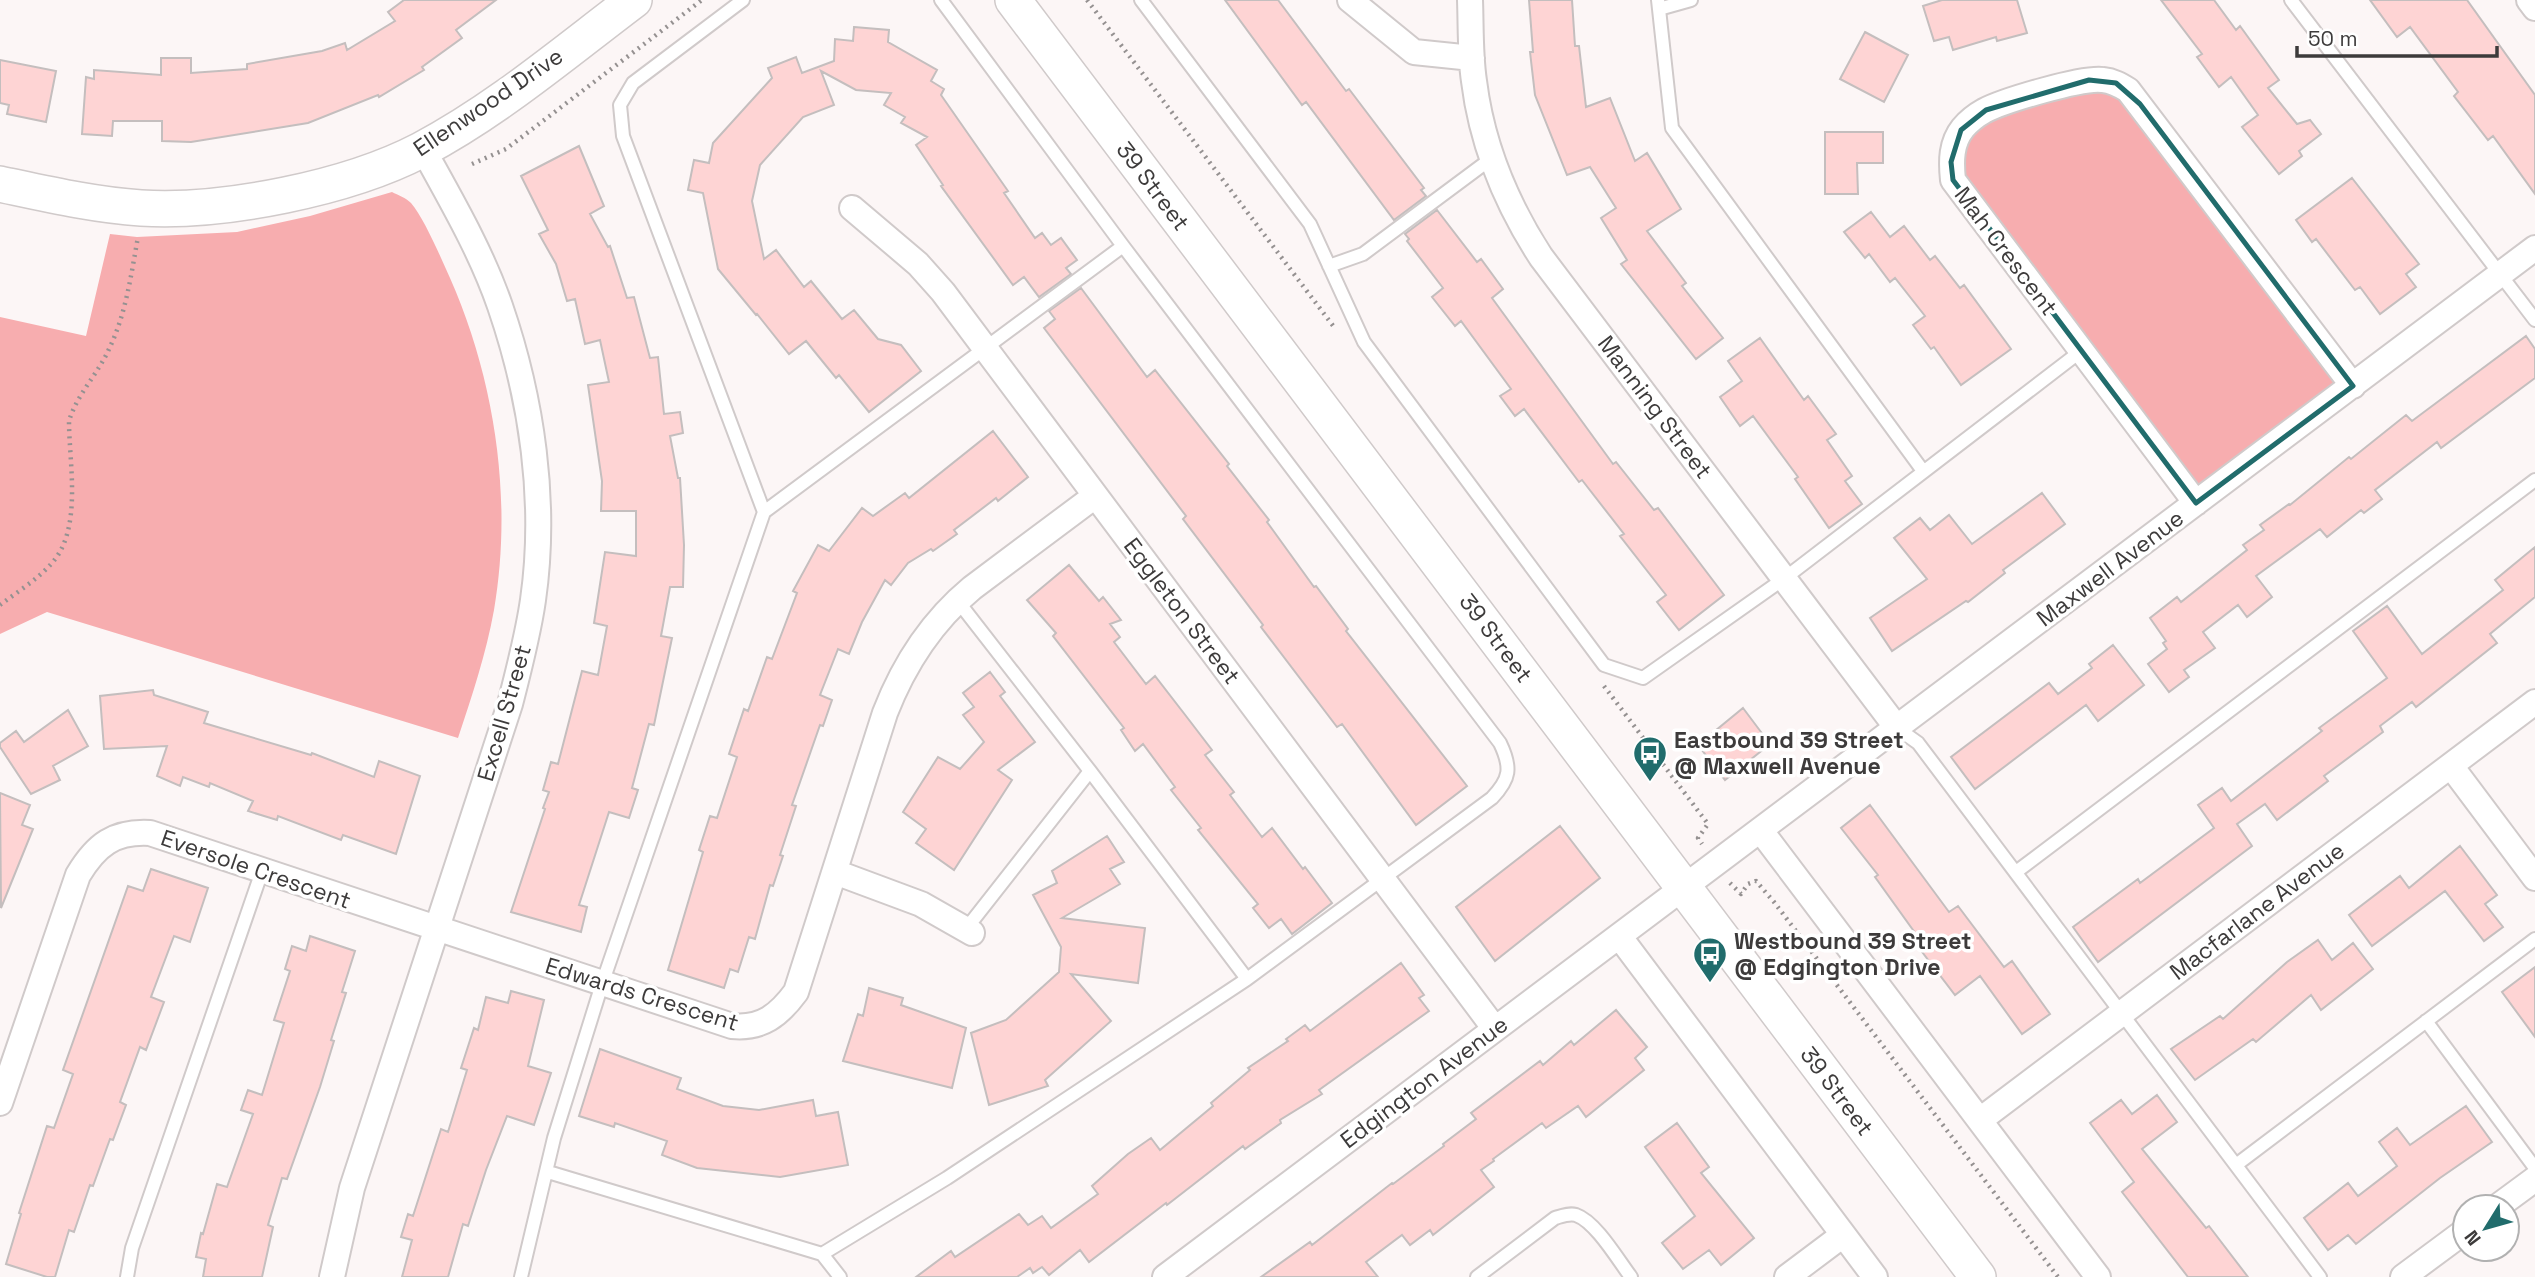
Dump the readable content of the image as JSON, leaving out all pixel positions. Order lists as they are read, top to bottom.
{
  "streets": {
    "street": [
      "Ellenwood Drive",
      "39 Street",
      "Mah Crescent",
      "Manning Street",
      "Maxwell Avenue",
      "Eggleton Street",
      "Excell Street",
      "Eversole Crescent",
      "Macfarlane Avenue",
      "Edwards Crescent",
      "Edgington Avenue"
    ]
  },
  "crossings": [
    ["Ellenwood Drive", "Excell Street"],
    ["39 Street", "Maxwell Avenue"],
    ["39 Street", "Edgington Avenue"],
    ["Mah Crescent", "Maxwell Avenue"],
    ["Manning Street", "Maxwell Avenue"],
    ["Maxwell Avenue", "Edgington Avenue"],
    ["Eggleton Street", "Edwards Crescent"],
    ["Eggleton Street", "Edgington Avenue"],
    ["Excell Street", "Eversole Crescent"],
    ["Excell Street", "Edwards Crescent"],
    ["Eversole Crescent", "Edwards Crescent"]
  ],
  "places": {
    "bus stop": ["Eastbound 39 Street @ Maxwell Avenue", "Westbound 39 Street @ Edgington Drive"]
  },
  "scale_bar": "50 m",
  "north": "bottom left"
}
